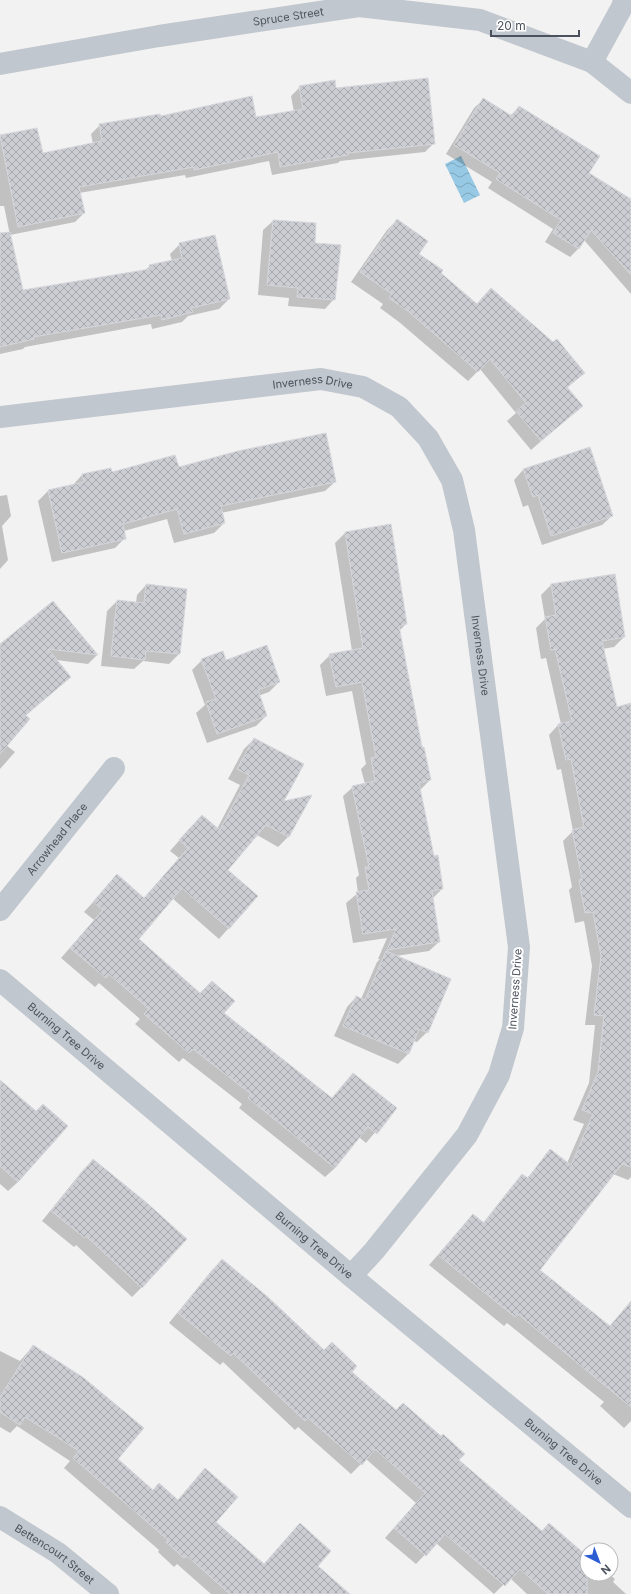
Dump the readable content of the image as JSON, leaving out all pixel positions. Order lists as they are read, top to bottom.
{
  "streets": {
    "street": [
      "Spruce Street",
      "Inverness Drive",
      "Arrowhead Place",
      "Burning Tree Drive",
      "Bettencourt Street"
    ]
  },
  "crossings": [
    ["Inverness Drive", "Burning Tree Drive"]
  ],
  "scale_bar": "20 m",
  "north": "bottom right"
}
